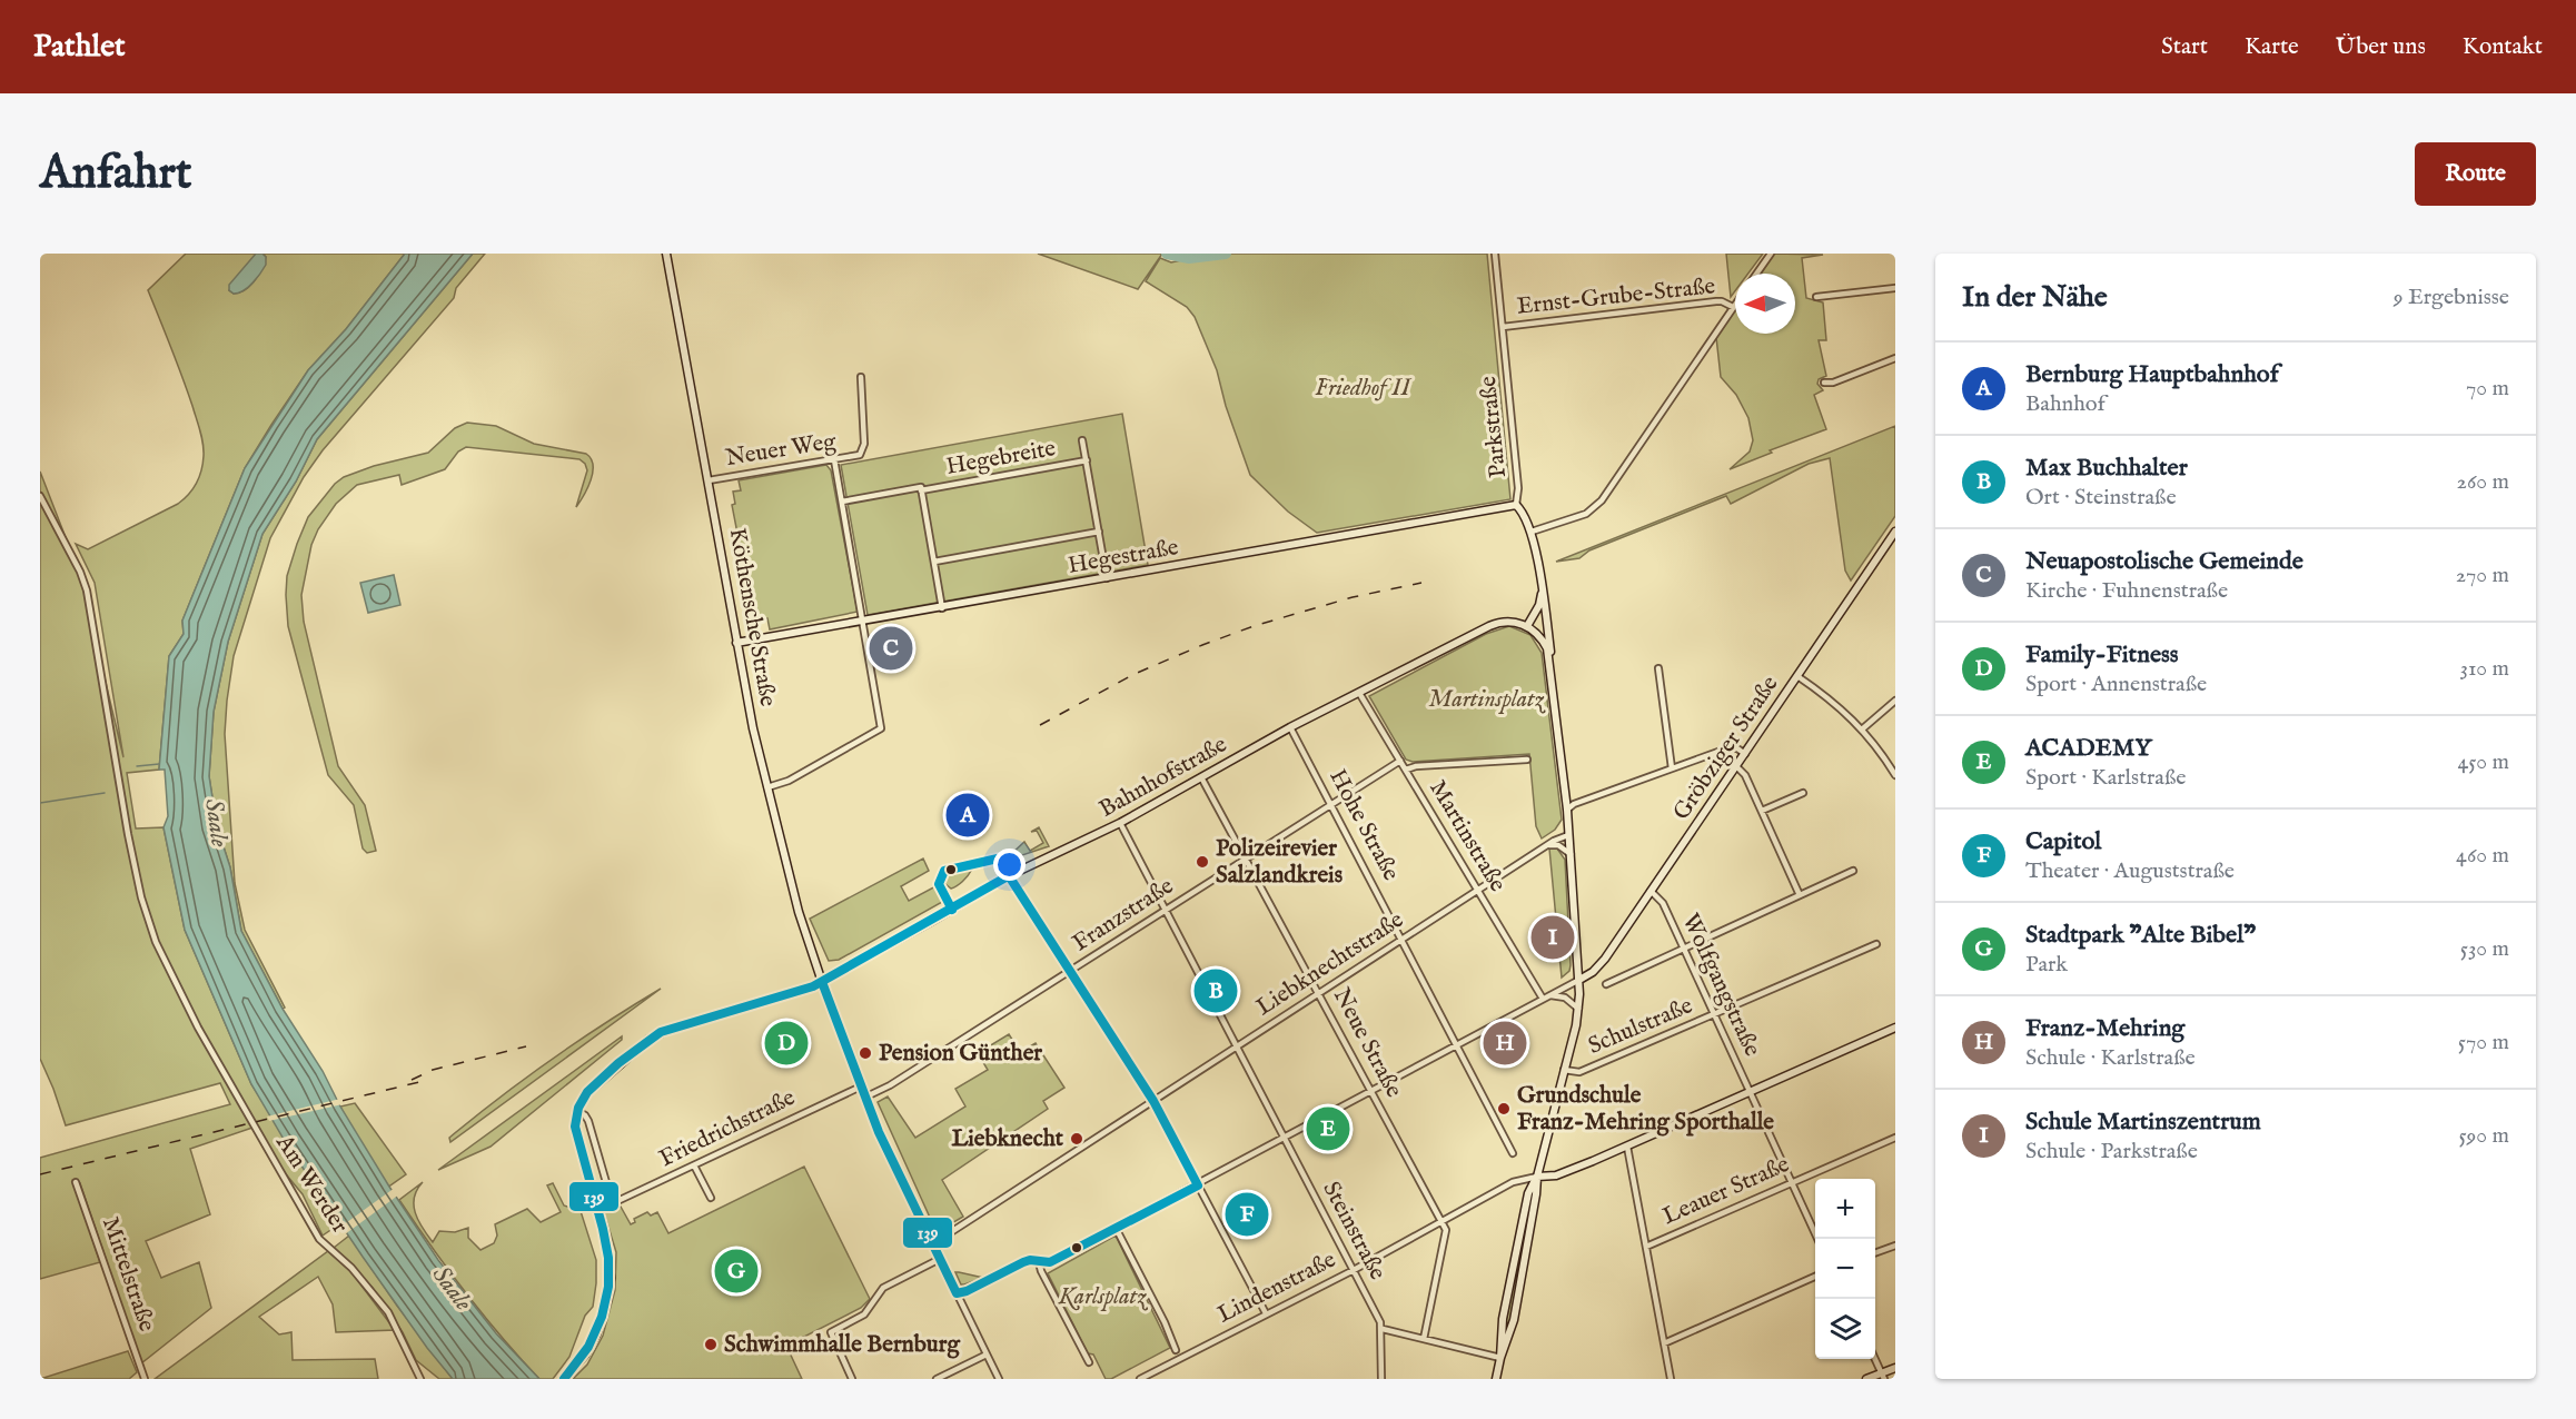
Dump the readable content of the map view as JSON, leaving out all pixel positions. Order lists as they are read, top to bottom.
{
  "streets": {
    "main road": [
      "Parkstraße",
      "Hegestraße",
      "Köthensche Straße",
      "Gröbziger Straße",
      "Bahnhofstraße"
    ],
    "street": [
      "Ernst-Grube-Straße",
      "Neuer Weg",
      "Hegebreite",
      "Hohe Straße",
      "Martinstraße",
      "Franzstraße",
      "Liebknechtstraße",
      "Wolfgangstraße",
      "Schulstraße",
      "Neue Straße",
      "Friedrichstraße",
      "Am Werder",
      "Leauer Straße",
      "Steinstraße",
      "Mittelstraße",
      "Lindenstraße"
    ]
  },
  "crossings": [
    ["Ernst-Grube-Straße", "Parkstraße"],
    ["Parkstraße", "Hegestraße"],
    ["Parkstraße", "Gröbziger Straße"],
    ["Parkstraße", "Bahnhofstraße"],
    ["Parkstraße", "Liebknechtstraße"],
    ["Parkstraße", "Schulstraße"],
    ["Parkstraße", "Lindenstraße"],
    ["Neuer Weg", "Köthensche Straße"],
    ["Hegebreite", "Hegestraße"],
    ["Hegestraße", "Köthensche Straße"],
    ["Köthensche Straße", "Bahnhofstraße"],
    ["Gröbziger Straße", "Wolfgangstraße"],
    ["Bahnhofstraße", "Hohe Straße"],
    ["Bahnhofstraße", "Martinstraße"],
    ["Bahnhofstraße", "Neue Straße"],
    ["Bahnhofstraße", "Friedrichstraße"],
    ["Bahnhofstraße", "Steinstraße"],
    ["Hohe Straße", "Franzstraße"],
    ["Hohe Straße", "Liebknechtstraße"],
    ["Martinstraße", "Franzstraße"],
    ["Martinstraße", "Liebknechtstraße"],
    ["Franzstraße", "Neue Straße"],
    ["Franzstraße", "Steinstraße"],
    ["Liebknechtstraße", "Neue Straße"],
    ["Liebknechtstraße", "Steinstraße"],
    ["Wolfgangstraße", "Schulstraße"],
    ["Wolfgangstraße", "Leauer Straße"],
    ["Neue Straße", "Lindenstraße"],
    ["Steinstraße", "Lindenstraße"]
  ],
  "water": ["Saale"],
  "parks": ["Friedhof II", "Martinsplatz", "Karlsplatz"],
  "places": [
    "Polizeirevier Salzlandkreis",
    "Pension Günther",
    "Grundschule Franz-Mehring Sporthalle",
    "Liebknecht",
    "Schwimmhalle Bernburg"
  ],
  "lines": ["transit line 139"],
  "north": "left",
  "page": {
    "header": "Pathlet",
    "nav": [
      "Start",
      "Karte",
      "Über uns",
      "Kontakt"
    ],
    "buttons": "Route",
    "title": "Anfahrt",
    "heading": ["In der Nähe", "9 Ergebnisse"],
    "list": [
      {
        "mark": "A",
        "name": "Bernburg Hauptbahnhof",
        "note": "Bahnhof",
        "value": "70 m"
      },
      {
        "mark": "B",
        "name": "Max Buchhalter",
        "note": "Ort · Steinstraße",
        "value": "260 m"
      },
      {
        "mark": "C",
        "name": "Neuapostolische Gemeinde",
        "note": "Kirche · Fuhnenstraße",
        "value": "270 m"
      },
      {
        "mark": "D",
        "name": "Family-Fitness",
        "note": "Sport · Annenstraße",
        "value": "310 m"
      },
      {
        "mark": "E",
        "name": "ACADEMY",
        "note": "Sport · Karlstraße",
        "value": "450 m"
      },
      {
        "mark": "F",
        "name": "Capitol",
        "note": "Theater · Auguststraße",
        "value": "460 m"
      },
      {
        "mark": "G",
        "name": "Stadtpark \"Alte Bibel\"",
        "note": "Park",
        "value": "530 m"
      },
      {
        "mark": "H",
        "name": "Franz-Mehring",
        "note": "Schule · Karlstraße",
        "value": "570 m"
      },
      {
        "mark": "I",
        "name": "Schule Martinszentrum",
        "note": "Schule · Parkstraße",
        "value": "590 m"
      }
    ],
    "pins": [
      "C",
      "A",
      "I",
      "B",
      "D",
      "H",
      "E",
      "F",
      "G"
    ],
    "map_buttons": ["+", "−"]
  }
}
